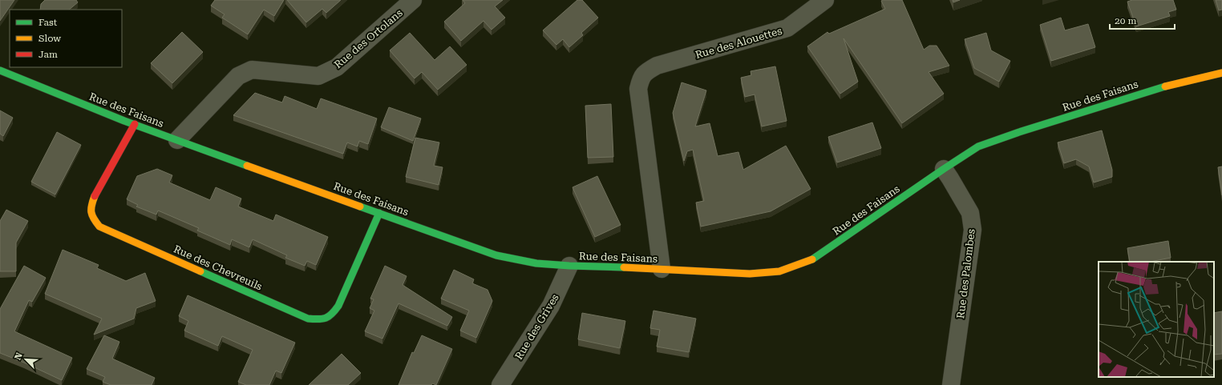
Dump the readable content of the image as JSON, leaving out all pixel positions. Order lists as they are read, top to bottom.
{
  "streets": {
    "street": [
      "Rue des Ortolans",
      "Rue des Alouettes",
      "Rue des Faisans",
      "Rue des Chevreuils",
      "Rue des Palombes",
      "Rue des Grives"
    ]
  },
  "crossings": [
    ["Rue des Ortolans", "Rue des Faisans"],
    ["Rue des Alouettes", "Rue des Faisans"],
    ["Rue des Faisans", "Rue des Chevreuils"],
    ["Rue des Faisans", "Rue des Palombes"],
    ["Rue des Faisans", "Rue des Grives"]
  ],
  "legend": ["Fast", "Slow", "Jam"],
  "scale_bar": "20 m",
  "north": "top left"
}
